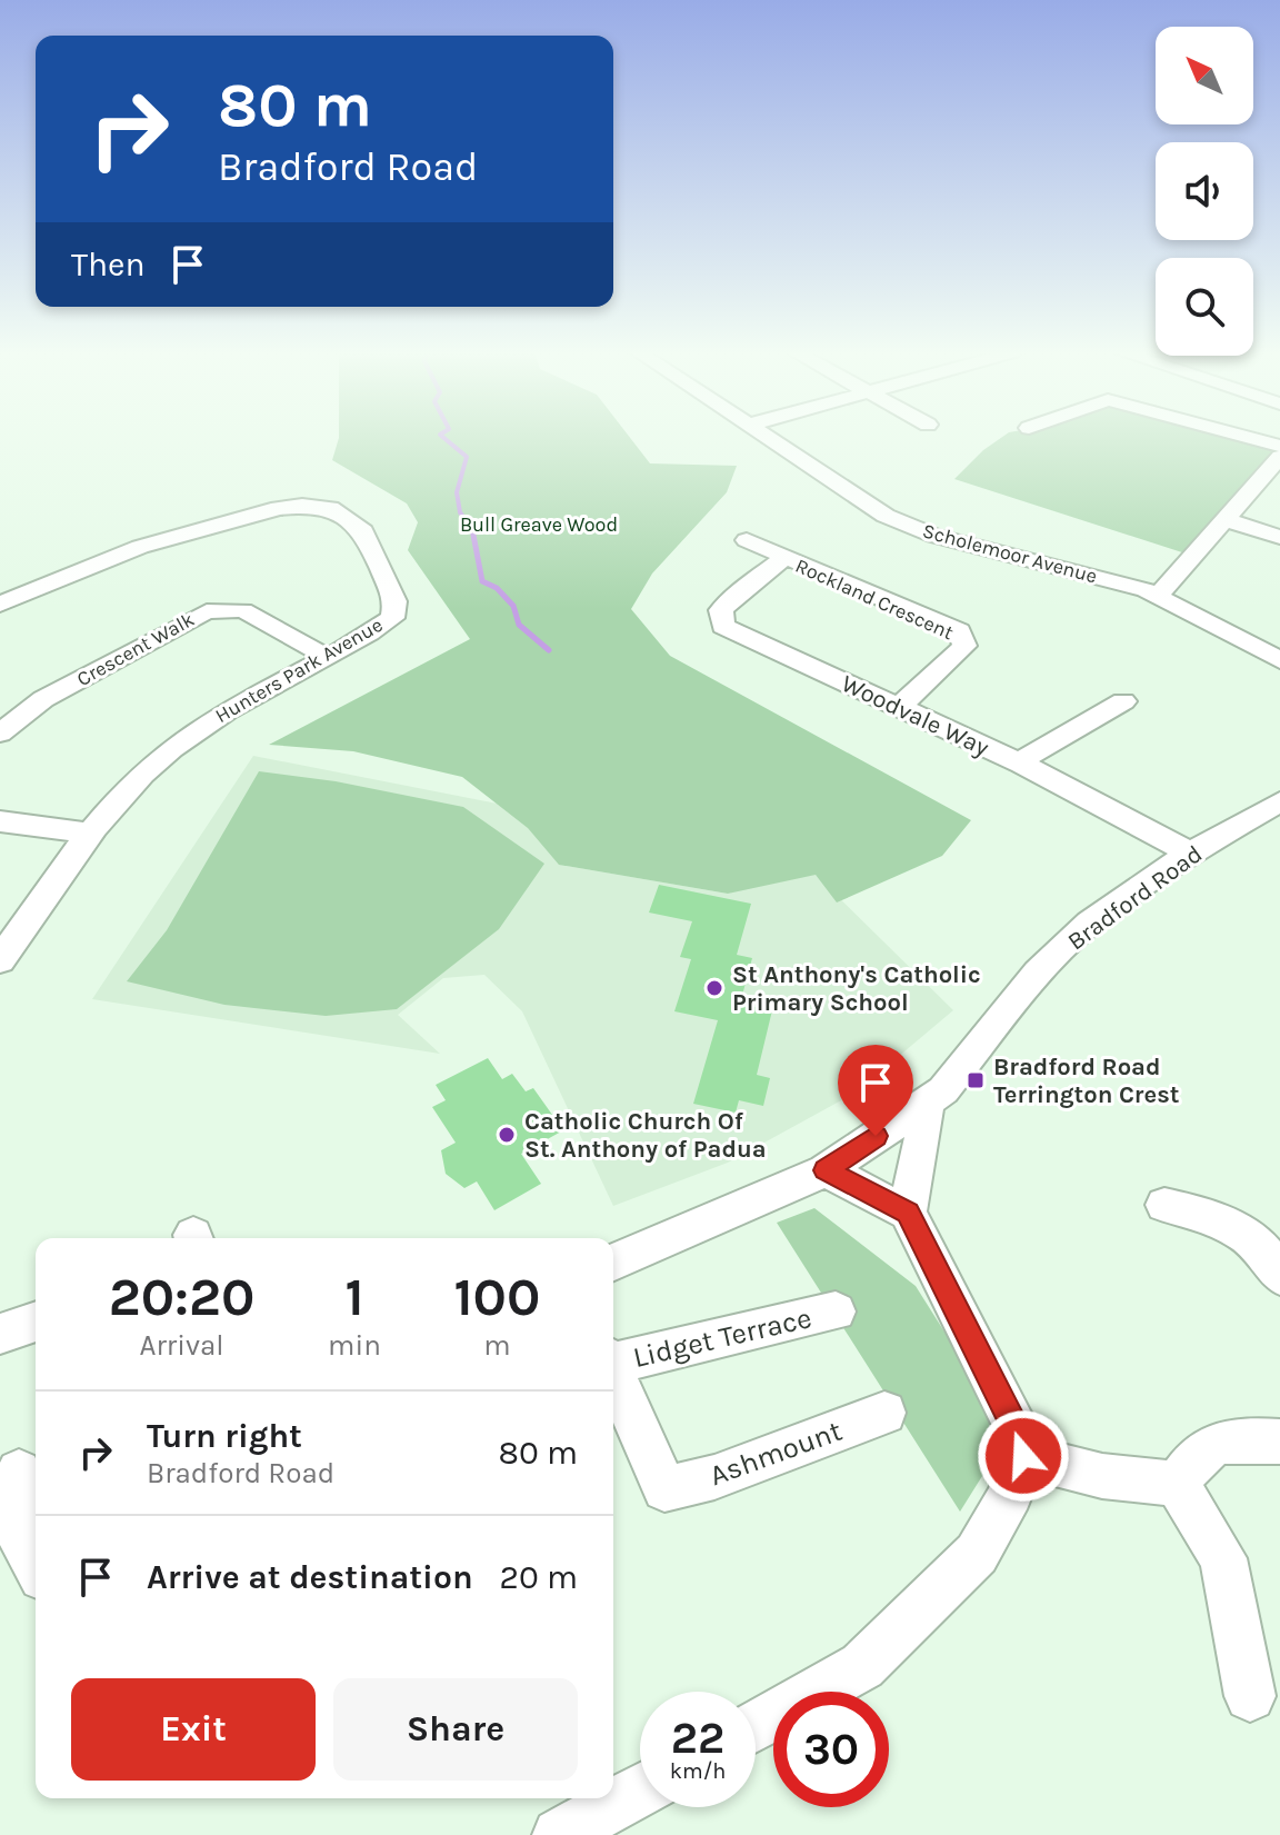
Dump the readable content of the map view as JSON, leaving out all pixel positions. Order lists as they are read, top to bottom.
{
  "streets": {
    "street": [
      "Scholemoor Avenue",
      "Rockland Crescent",
      "Crescent Walk",
      "Hunters Park Avenue",
      "Woodvale Way",
      "Bradford Road",
      "Lidget Terrace",
      "Ashmount"
    ]
  },
  "crossings": [
    ["Rockland Crescent", "Woodvale Way"],
    ["Crescent Walk", "Hunters Park Avenue"],
    ["Woodvale Way", "Bradford Road"],
    ["Lidget Terrace", "Ashmount"]
  ],
  "parks": ["Bull Greave Wood"],
  "places": {
    "other": ["St Anthony's Catholic Primary School", "Catholic Church Of St. Anthony of Padua"],
    "transit": ["Bradford Road Terrington Crest"]
  },
  "north": "top left",
  "page": {
    "turn": ["80 m", "Bradford Road"],
    "then": "Then",
    "eta": [
      "20:20",
      "Arrival",
      "1",
      "min",
      "100",
      "m"
    ],
    "list": [
      {
        "name": "Turn right",
        "note": "Bradford Road",
        "value": "80 m"
      },
      {
        "name": "Arrive at destination",
        "value": "20 m"
      }
    ],
    "buttons": ["Exit", "Share"],
    "speed": "22 km/h",
    "limit": "30"
  }
}
